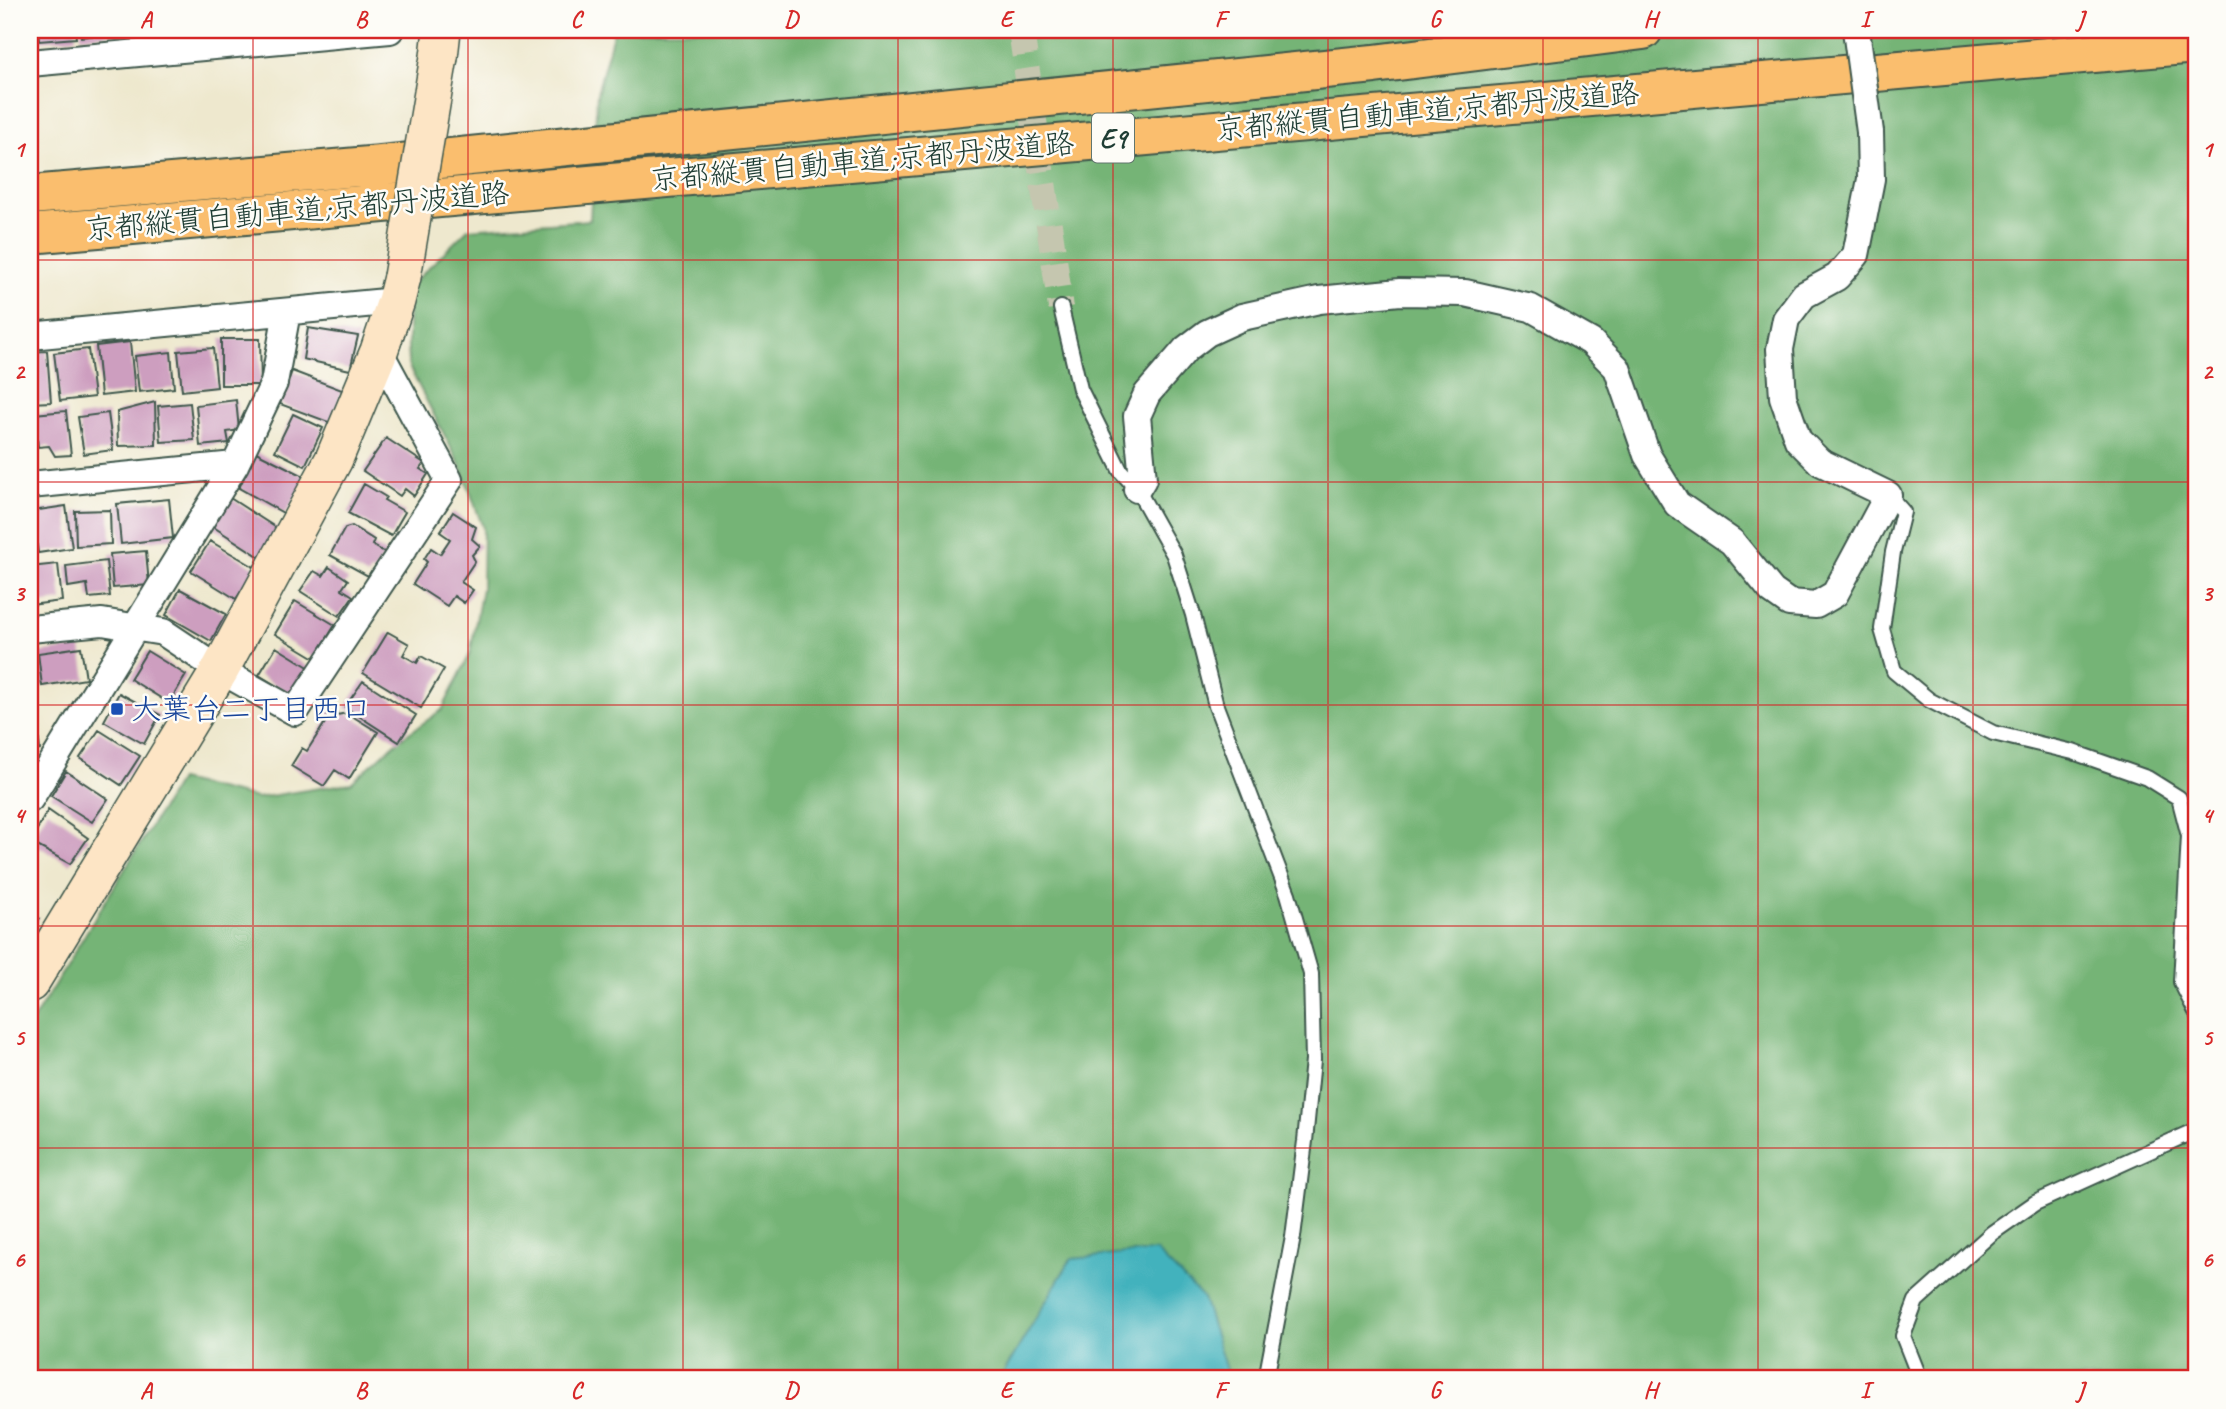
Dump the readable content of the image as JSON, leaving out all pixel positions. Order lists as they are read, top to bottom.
{
  "streets": {
    "highway": ["京都縦貫自動車道;京都丹波道路", "E9"]
  },
  "places": {
    "transit": ["大葉台二丁目西口"]
  },
  "grid": {
    "columns": [
      "A",
      "B",
      "C",
      "D",
      "E",
      "F",
      "G",
      "H",
      "I",
      "J"
    ],
    "rows": [
      "1",
      "2",
      "3",
      "4",
      "5",
      "6"
    ]
  }
}
